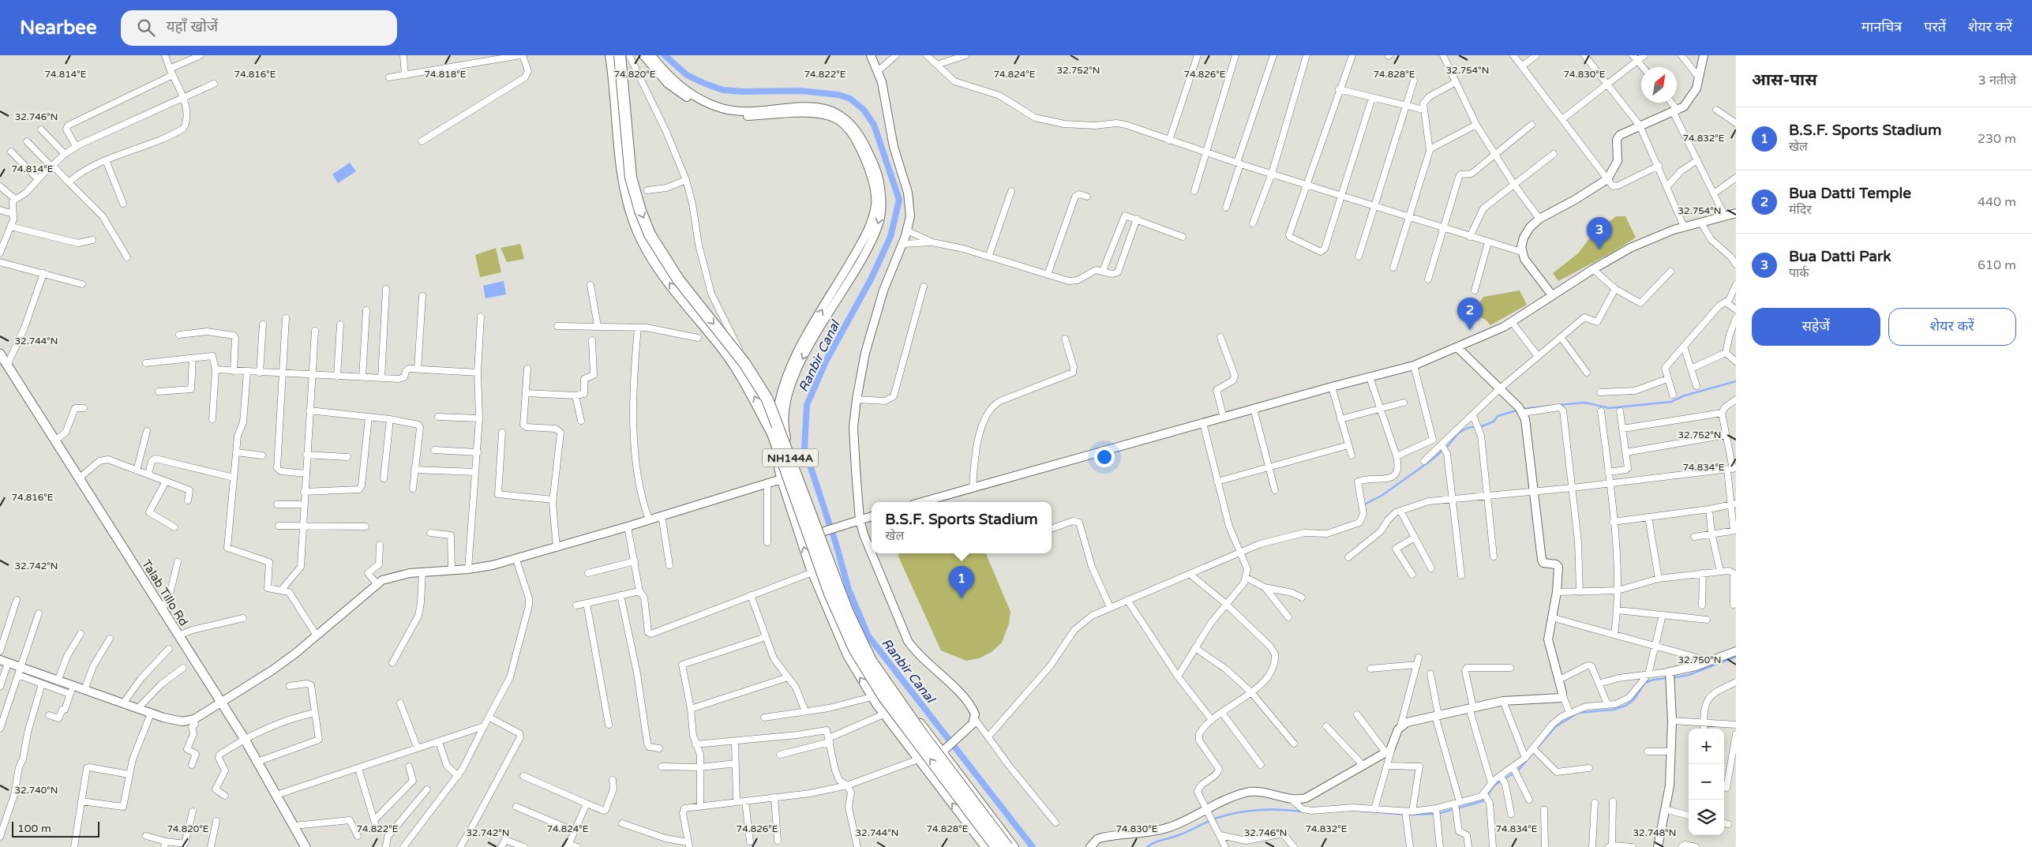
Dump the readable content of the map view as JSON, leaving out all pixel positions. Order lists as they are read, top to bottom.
{
  "streets": {
    "highway": ["NH144A"],
    "main road": ["Talab Tillo Rd"]
  },
  "water": ["Ranbir Canal"],
  "scale_bar": "100 m",
  "north": "top right",
  "page": {
    "header": "Nearbee",
    "search": "यहाँ खोजें",
    "nav": ["मानचित्र", "परतें", "शेयर करें"],
    "heading": ["आस-पास", "3 नतीजे"],
    "list": [
      {
        "mark": "1",
        "name": "B.S.F. Sports Stadium",
        "note": "खेल",
        "value": "230 m"
      },
      {
        "mark": "2",
        "name": "Bua Datti Temple",
        "note": "मंदिर",
        "value": "440 m"
      },
      {
        "mark": "3",
        "name": "Bua Datti Park",
        "note": "पार्क",
        "value": "610 m"
      }
    ],
    "pins": ["3", "2", "1"],
    "buttons": ["सहेजें", "शेयर करें"],
    "popup": ["B.S.F. Sports Stadium", "खेल"],
    "map_buttons": ["+", "−"],
    "scale": "100 m"
  },
  "coordinates": [
    "32.752°N",
    "32.754°N",
    "74.814°E",
    "74.830°E",
    "74.816°E",
    "74.818°E",
    "74.820°E",
    "74.822°E",
    "74.824°E",
    "74.826°E",
    "74.828°E",
    "32.746°N",
    "74.832°E",
    "32.744°N",
    "74.834°E",
    "32.742°N",
    "32.750°N",
    "32.740°N",
    "32.748°N"
  ]
}
